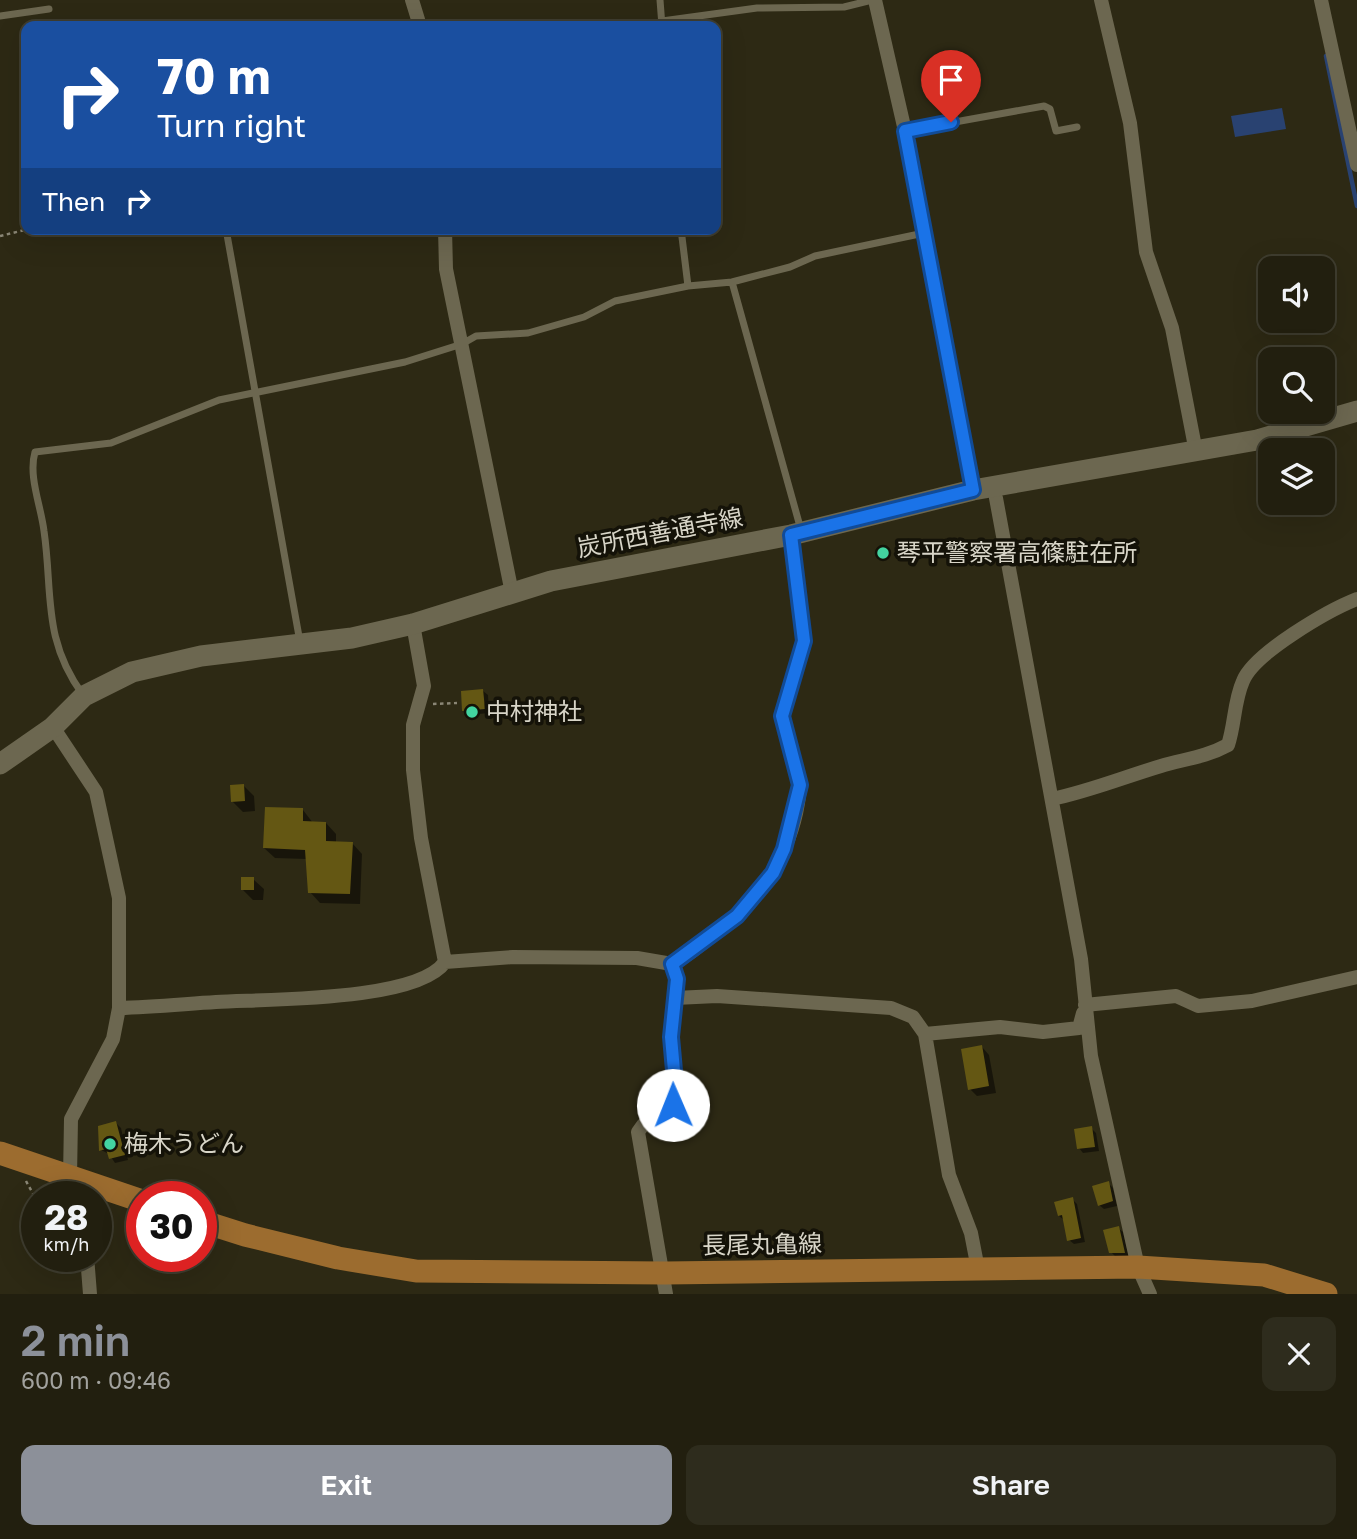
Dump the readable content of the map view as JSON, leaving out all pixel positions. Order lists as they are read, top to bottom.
{
  "streets": {
    "main road": ["炭所西善通寺線", "長尾丸亀線"]
  },
  "places": ["琴平警察署高篠駐在所", "中村神社", "梅木うどん"],
  "page": {
    "turn": ["70 m", "Turn right"],
    "then": "Then",
    "speed": "28 km/h",
    "limit": "30",
    "heading": ["2 min", "600 m · 09:46"],
    "buttons": ["Exit", "Share"]
  }
}
